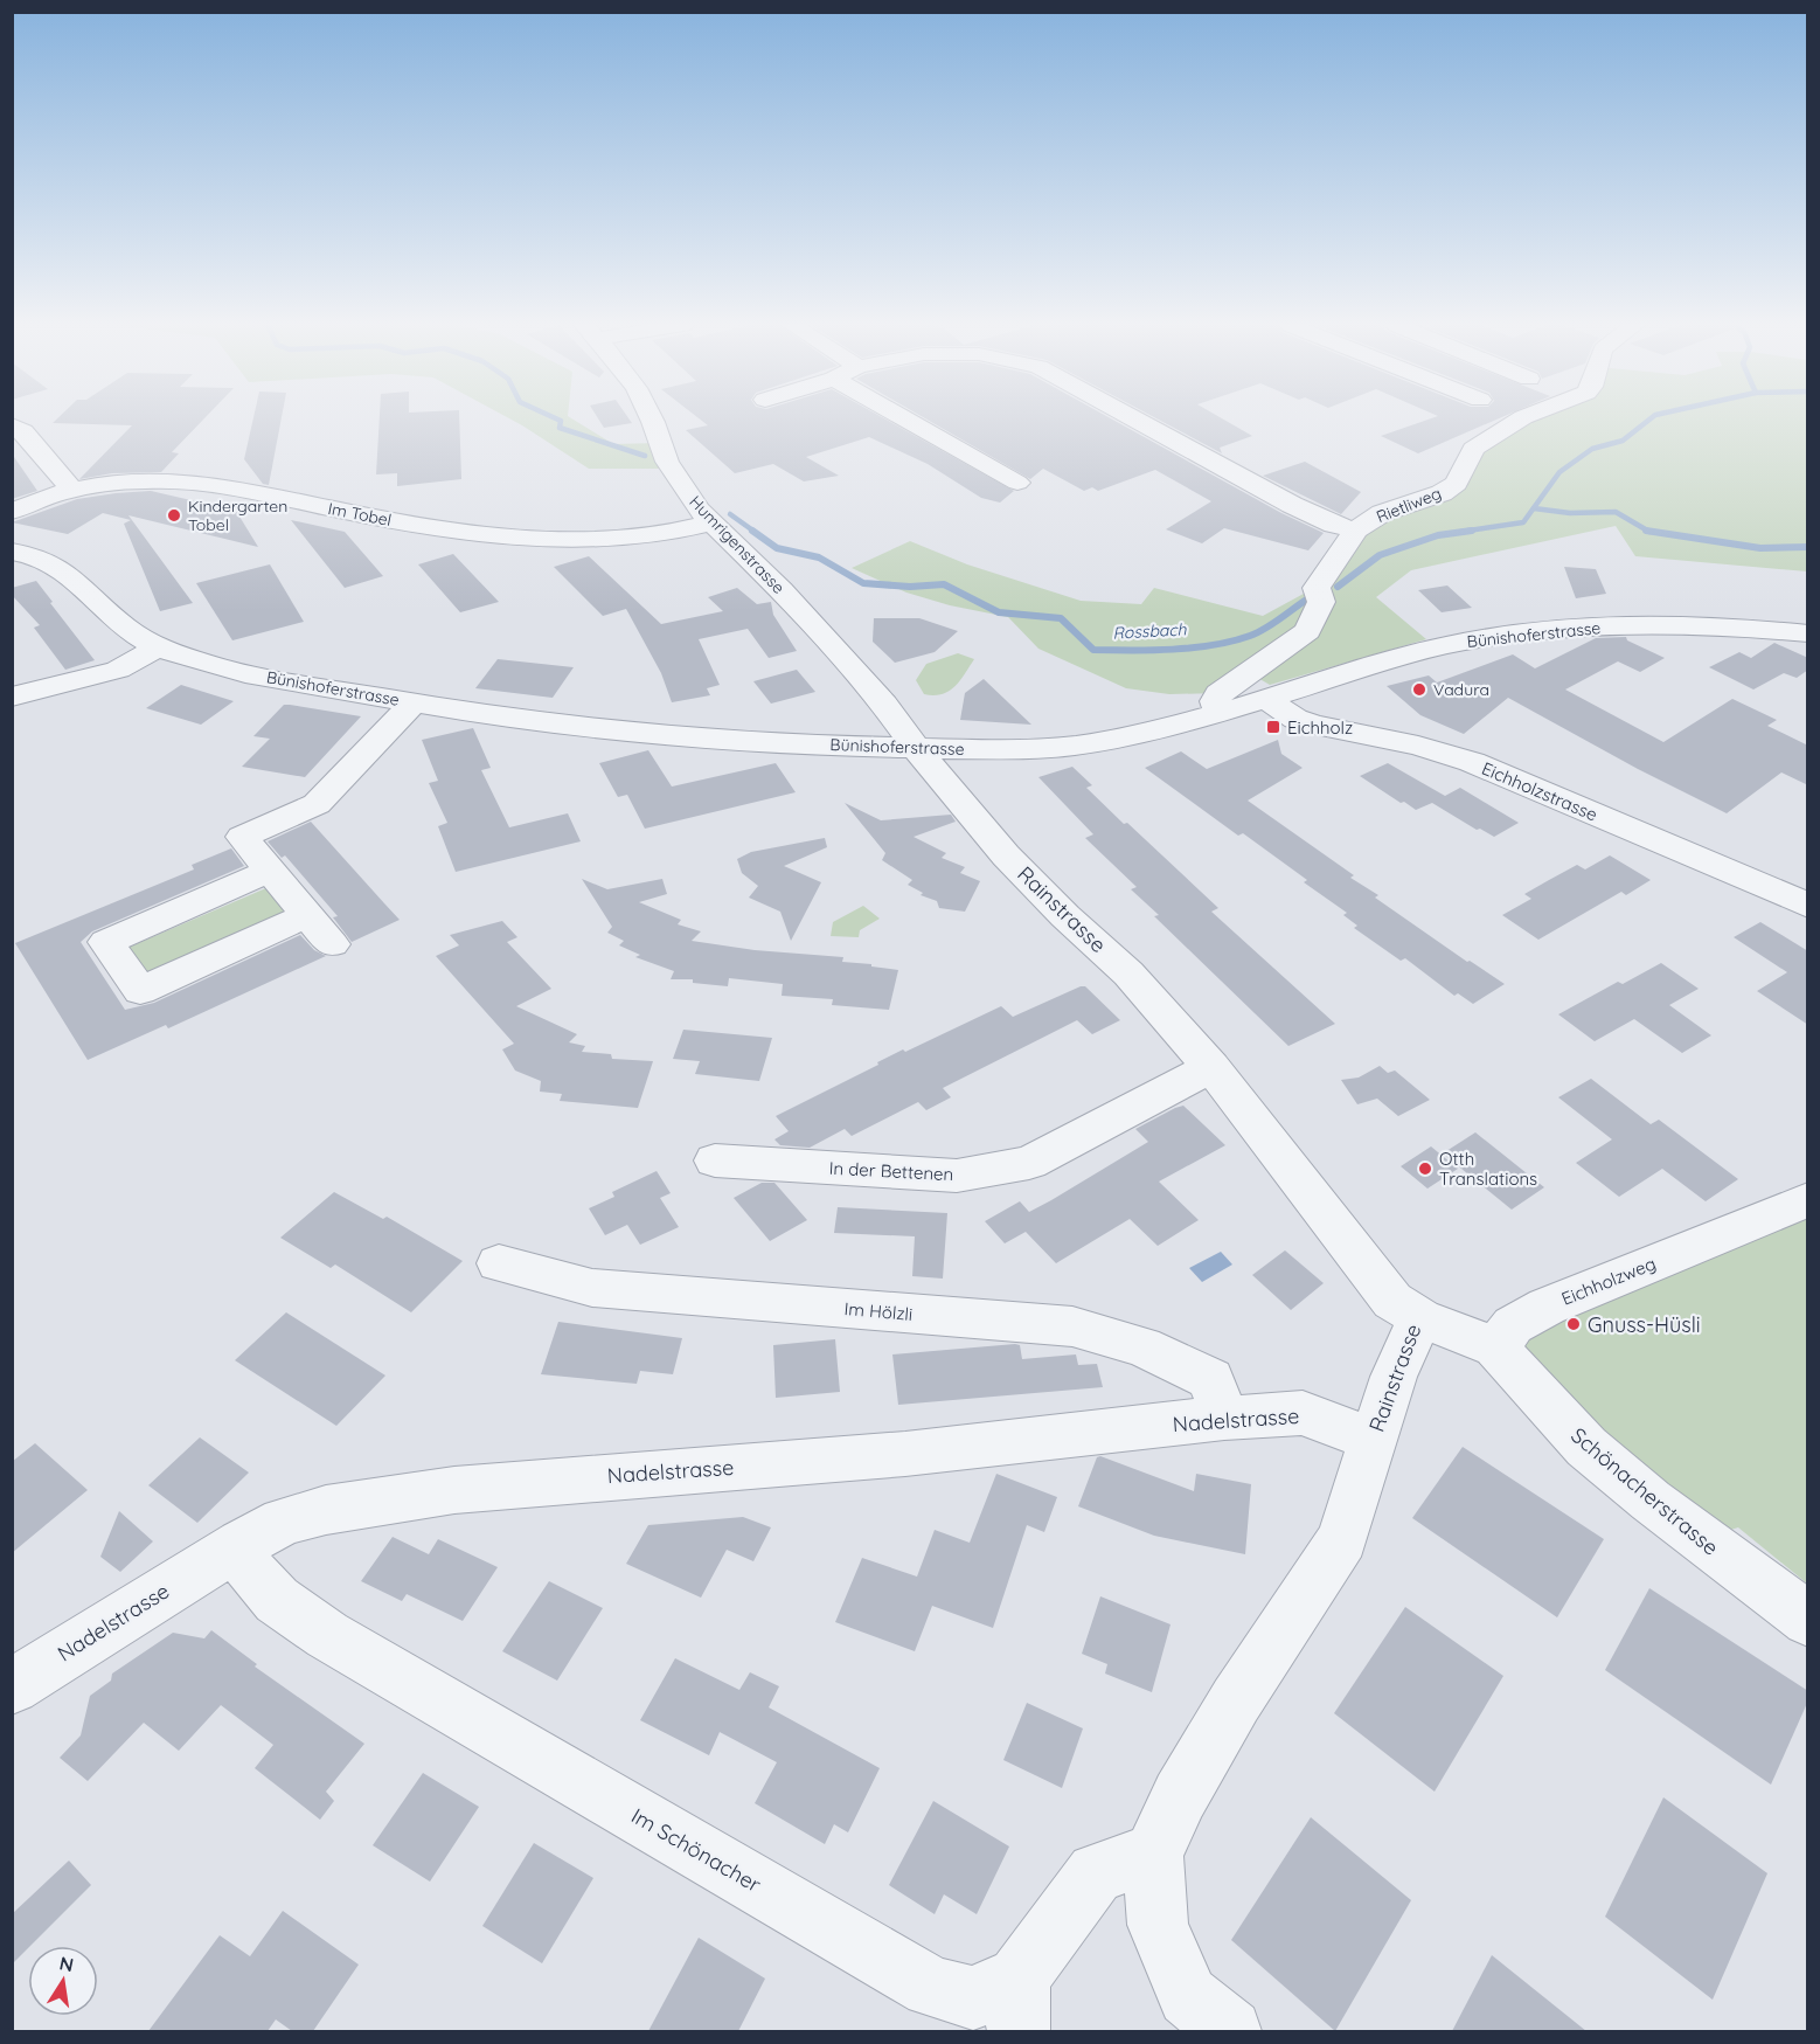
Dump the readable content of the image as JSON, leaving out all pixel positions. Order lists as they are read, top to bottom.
{
  "streets": {
    "street": [
      "Rietliweg",
      "Im Tobel",
      "Humrigenstrasse",
      "Bünishoferstrasse",
      "Eichholzstrasse",
      "Rainstrasse",
      "In der Bettenen",
      "Eichholzweg",
      "Im Hölzli",
      "Nadelstrasse",
      "Schönacherstrasse",
      "Im Schönacher"
    ]
  },
  "crossings": [
    ["Rietliweg", "Bünishoferstrasse"],
    ["Im Tobel", "Humrigenstrasse"],
    ["Humrigenstrasse", "Bünishoferstrasse"],
    ["Humrigenstrasse", "Rainstrasse"],
    ["Bünishoferstrasse", "Eichholzstrasse"],
    ["Bünishoferstrasse", "Rainstrasse"],
    ["Rainstrasse", "In der Bettenen"],
    ["Rainstrasse", "Nadelstrasse"],
    ["Rainstrasse", "Im Schönacher"],
    ["Eichholzweg", "Schönacherstrasse"],
    ["Im Hölzli", "Nadelstrasse"],
    ["Nadelstrasse", "Im Schönacher"]
  ],
  "water": ["Rossbach"],
  "places": {
    "other": [
      "Kindergarten Tobel",
      "Vadura",
      "Otth Translations",
      "Gnuss-Hüsli"
    ],
    "transit": ["Eichholz"]
  },
  "north": "top"
}
